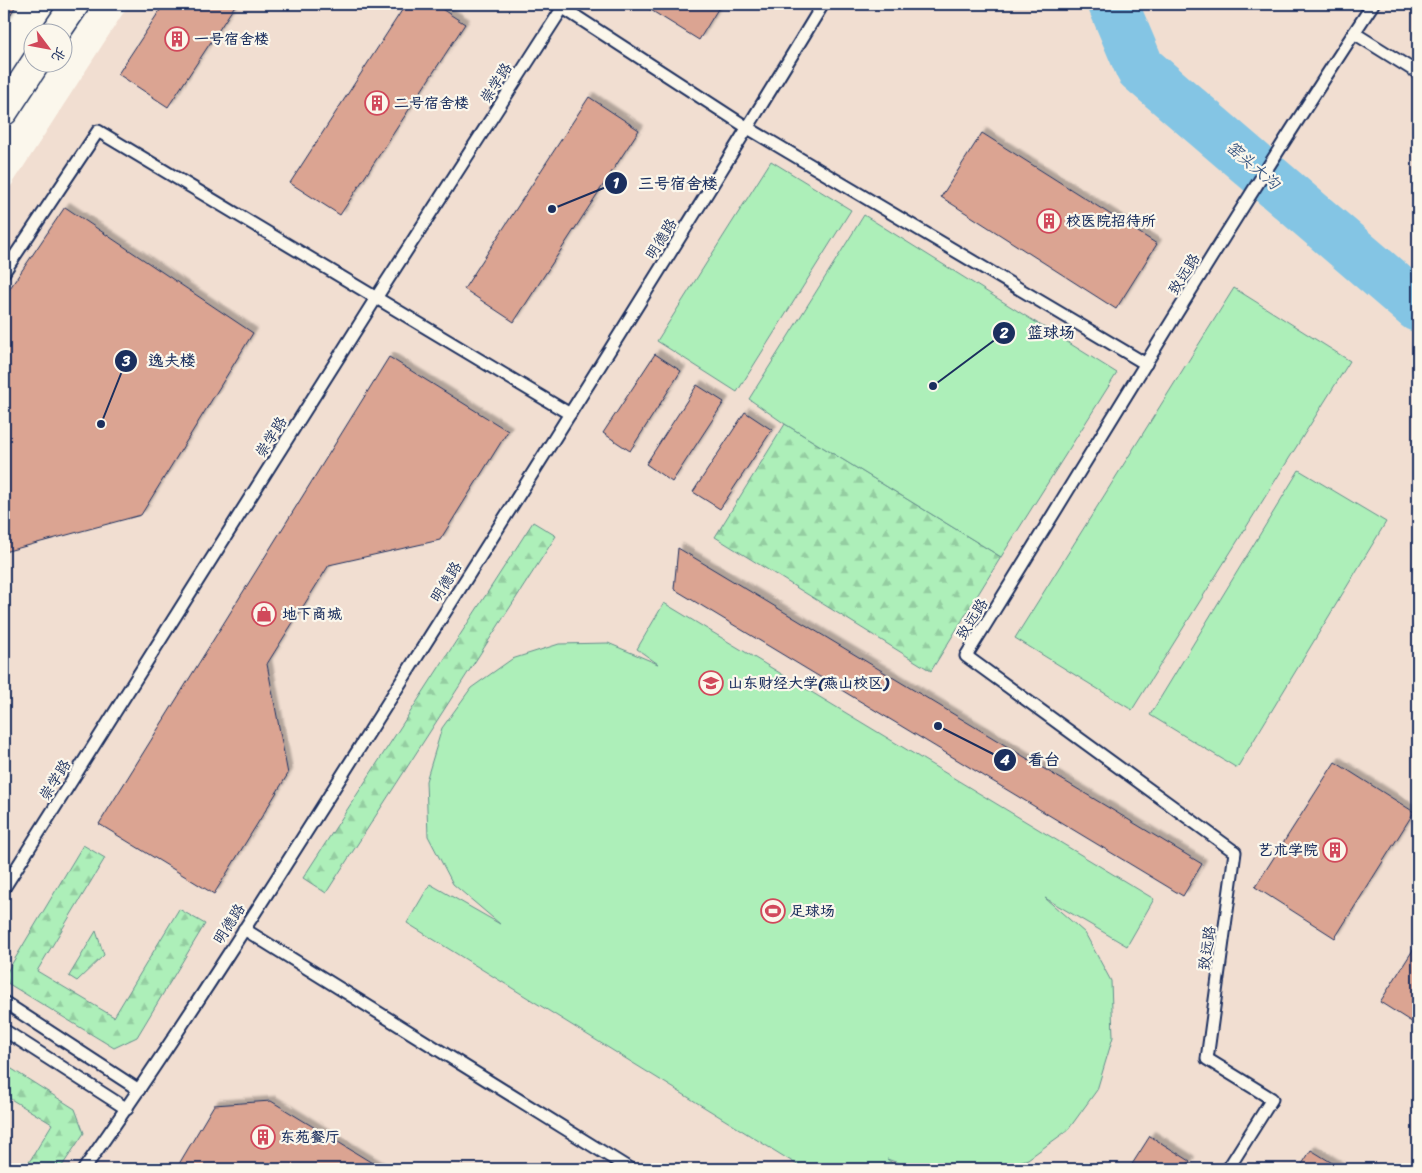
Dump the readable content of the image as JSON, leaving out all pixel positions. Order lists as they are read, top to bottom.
{
  "streets": {
    "lane": ["崇学路", "明德路", "致远路"]
  },
  "water": ["窑头大沟"],
  "places": {
    "building": [
      "一号宿舍楼",
      "二号宿舍楼",
      "校医院招待所",
      "艺术学院",
      "东苑餐厅"
    ],
    "other": [
      "三号宿舍楼",
      "篮球场",
      "逸夫楼",
      "看台"
    ],
    "shop": ["地下商城"],
    "school or university": ["山东财经大学(燕山校区)"],
    "sports": ["足球场"]
  },
  "north": "bottom right"
}
